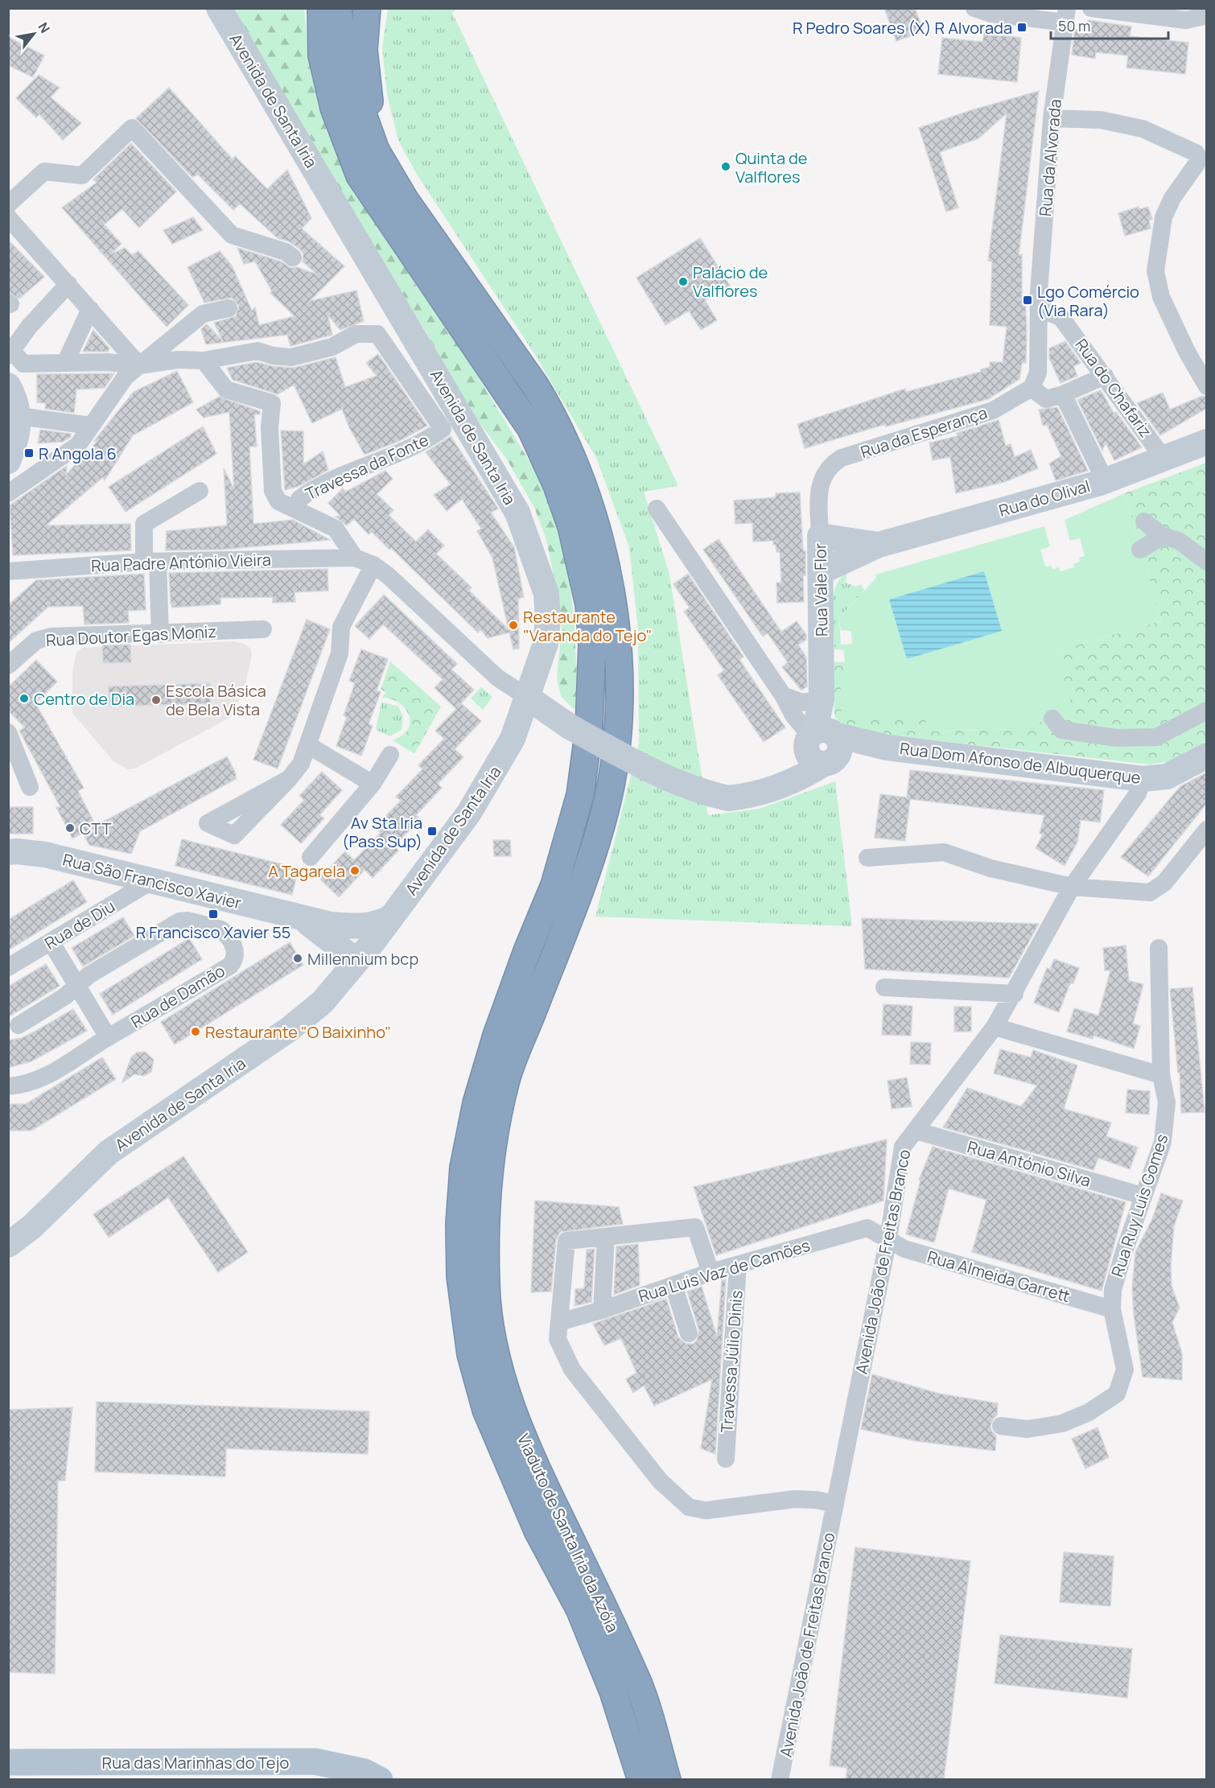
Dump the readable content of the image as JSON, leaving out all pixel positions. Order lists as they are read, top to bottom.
{
  "streets": {
    "highway": ["Viaduto de Santa Iria da Azóia"],
    "main road": [
      "Avenida de Santa Iria",
      "Rua do Olival",
      "Rua Vale Flor",
      "Rua Dom Afonso de Albuquerque",
      "Rua São Francisco Xavier",
      "Rua das Marinhas do Tejo"
    ],
    "street": [
      "Rua da Alvorada",
      "Rua do Chafariz",
      "Rua da Esperança",
      "Travessa da Fonte",
      "Rua Padre António Vieira",
      "Rua Doutor Egas Moniz",
      "Rua de Diu",
      "Rua de Damão",
      "Rua António Silva",
      "Rua Ruy Luis Gomes",
      "Avenida João de Freitas Branco",
      "Rua Luis Vaz de Camões",
      "Rua Almeida Garrett",
      "Travessa Júlio Dinis"
    ]
  },
  "crossings": [
    ["Avenida de Santa Iria", "Rua São Francisco Xavier"],
    ["Rua da Alvorada", "Rua do Chafariz"],
    ["Rua da Alvorada", "Rua da Esperança"],
    ["Rua do Chafariz", "Rua do Olival"],
    ["Rua da Esperança", "Rua Vale Flor"],
    ["Rua do Olival", "Rua Vale Flor"],
    ["Rua Vale Flor", "Rua Dom Afonso de Albuquerque"],
    ["Rua Dom Afonso de Albuquerque", "Avenida João de Freitas Branco"],
    ["Rua São Francisco Xavier", "Rua de Diu"],
    ["Rua António Silva", "Rua Ruy Luis Gomes"],
    ["Rua António Silva", "Avenida João de Freitas Branco"],
    ["Rua Ruy Luis Gomes", "Rua Almeida Garrett"],
    ["Avenida João de Freitas Branco", "Rua Luis Vaz de Camões"],
    ["Avenida João de Freitas Branco", "Rua Almeida Garrett"],
    ["Rua Luis Vaz de Camões", "Rua Almeida Garrett"],
    ["Rua Luis Vaz de Camões", "Travessa Júlio Dinis"]
  ],
  "places": {
    "transit": [
      "R Pedro Soares (X) R Alvorada",
      "Lgo Comércio (Via Rara)",
      "R Angola 6",
      "Av Sta Iria (Pass Sup)",
      "R Francisco Xavier 55"
    ],
    "other": [
      "Quinta de Valflores",
      "Palácio de Valflores",
      "Restaurante \"Varanda do Tejo\"",
      "Centro de Dia",
      "Escola Básica de Bela Vista",
      "CTT",
      "A Tagarela",
      "Millennium bcp",
      "Restaurante \"O Baixinho\""
    ]
  },
  "scale_bar": "50 m",
  "north": "top right"
}
